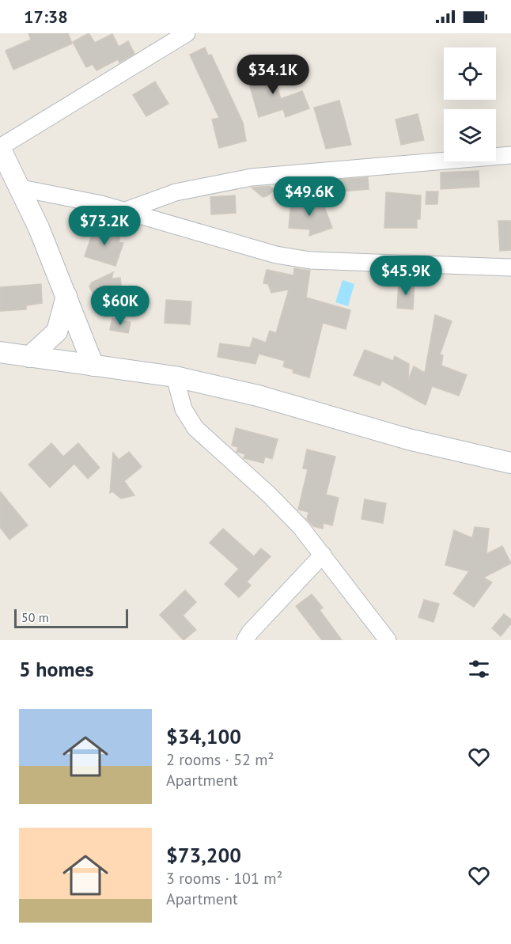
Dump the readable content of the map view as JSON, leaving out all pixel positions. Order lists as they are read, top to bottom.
{
  "scale_bar": "50 m",
  "page": {
    "status": "17:38",
    "price": [
      "$34.1K",
      "$49.6K",
      "$73.2K",
      "$45.9K",
      "$60K"
    ],
    "scale": "50 m",
    "heading": "5 homes",
    "list": [
      {
        "name": "$34,100",
        "note": "2 rooms · 52 m² · Apartment"
      },
      {
        "name": "$73,200",
        "note": "3 rooms · 101 m² · Apartment"
      }
    ]
  }
}
